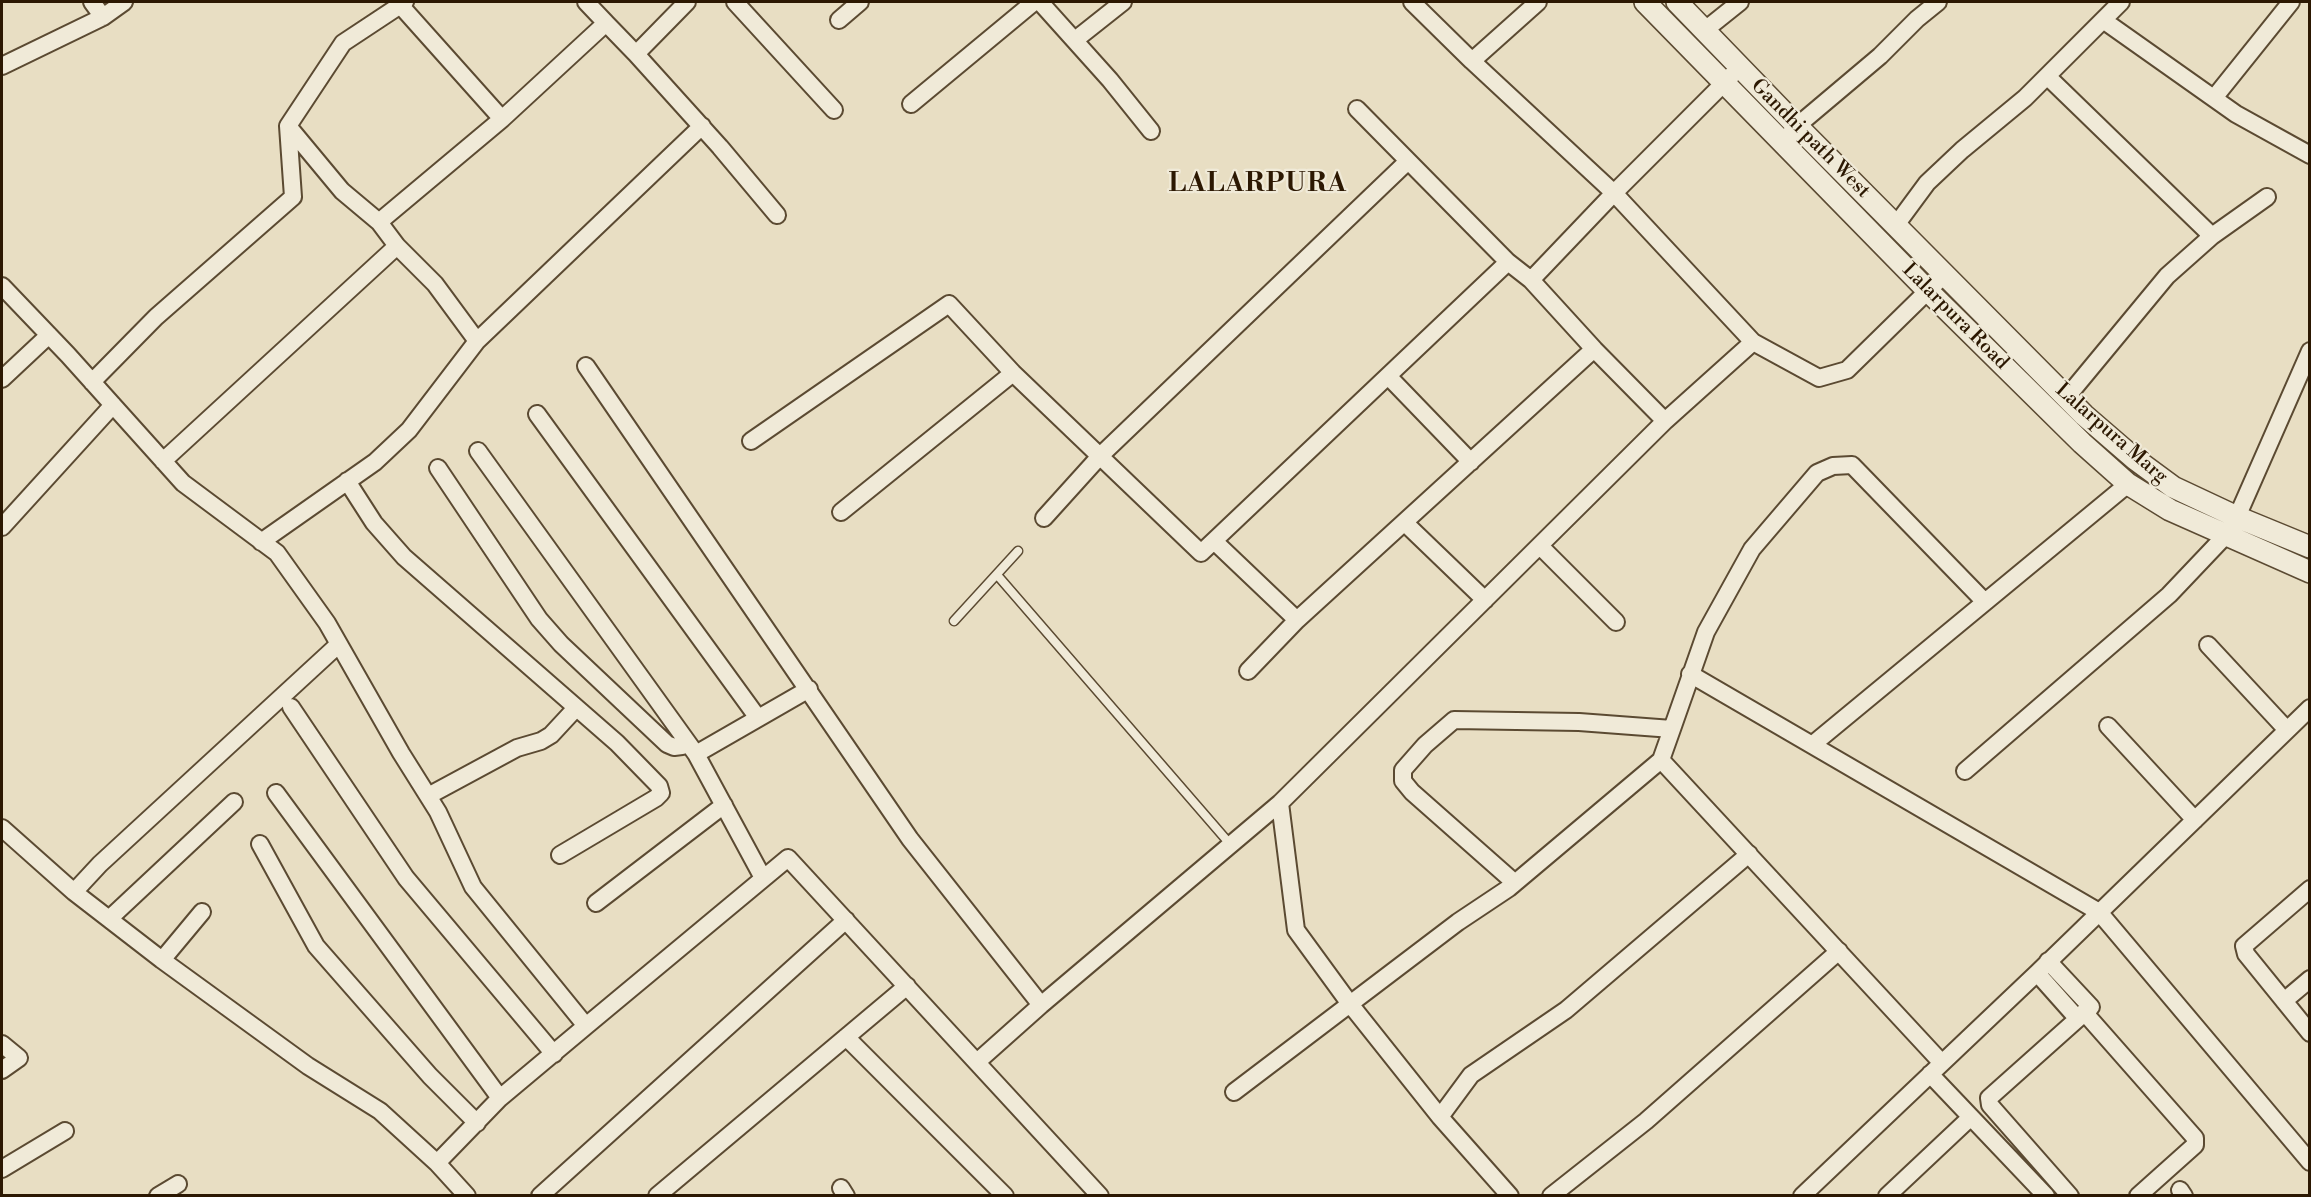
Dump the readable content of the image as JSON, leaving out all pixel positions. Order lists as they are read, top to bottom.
{
  "streets": {
    "street": ["Gandhi path West", "Lalarpura Road", "Lalarpura Marg"]
  },
  "crossings": [
    ["Gandhi path West", "Lalarpura Road"],
    ["Gandhi path West", "Lalarpura Marg"]
  ],
  "districts": ["LALARPURA"]
}
